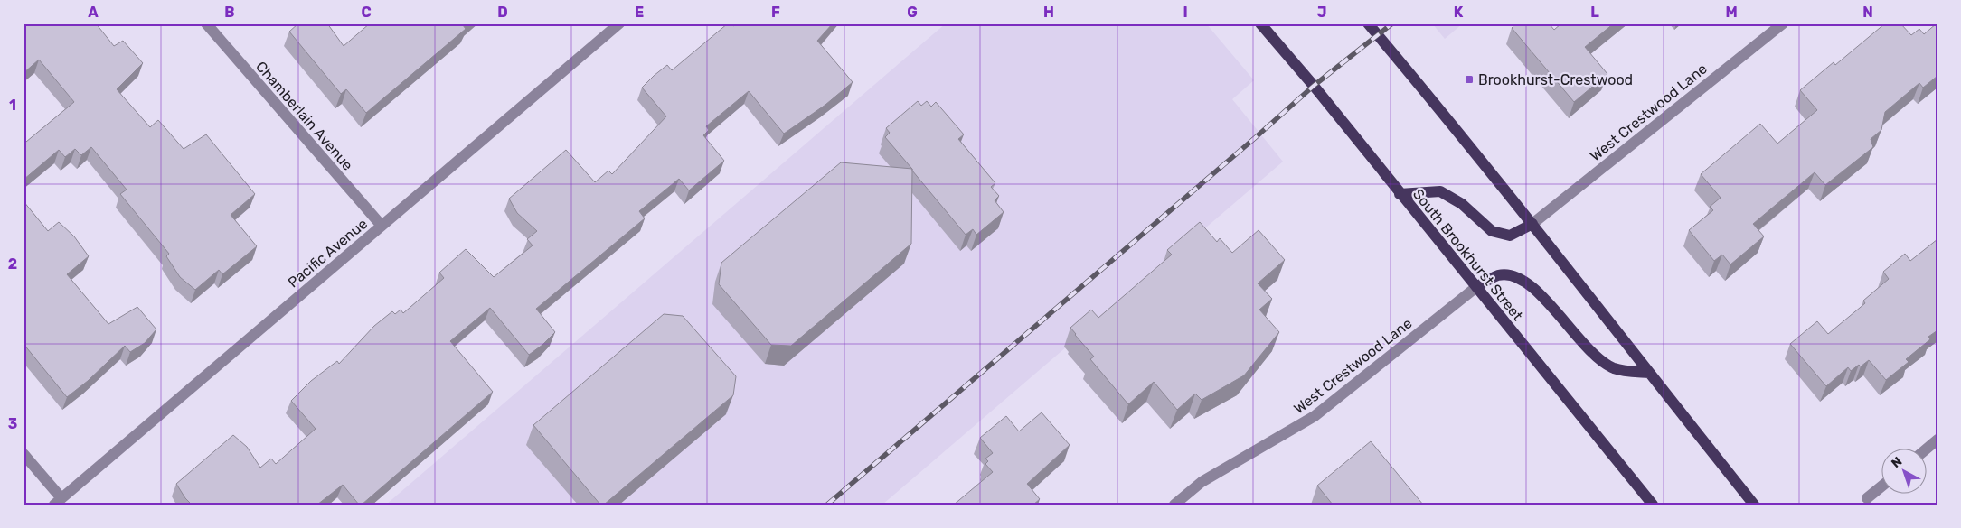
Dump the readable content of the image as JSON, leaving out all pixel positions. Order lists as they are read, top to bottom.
{
  "streets": {
    "main road": ["South Brookhurst Street"],
    "street": ["West Crestwood Lane", "Chamberlain Avenue", "Pacific Avenue"]
  },
  "crossings": [
    ["West Crestwood Lane", "South Brookhurst Street"],
    ["Chamberlain Avenue", "Pacific Avenue"]
  ],
  "places": {
    "transit": ["Brookhurst-Crestwood"]
  },
  "north": "top left",
  "grid": {
    "columns": [
      "A",
      "B",
      "C",
      "D",
      "E",
      "F",
      "G",
      "H",
      "I",
      "J",
      "K",
      "L",
      "M",
      "N"
    ],
    "rows": ["1", "2", "3"]
  }
}
